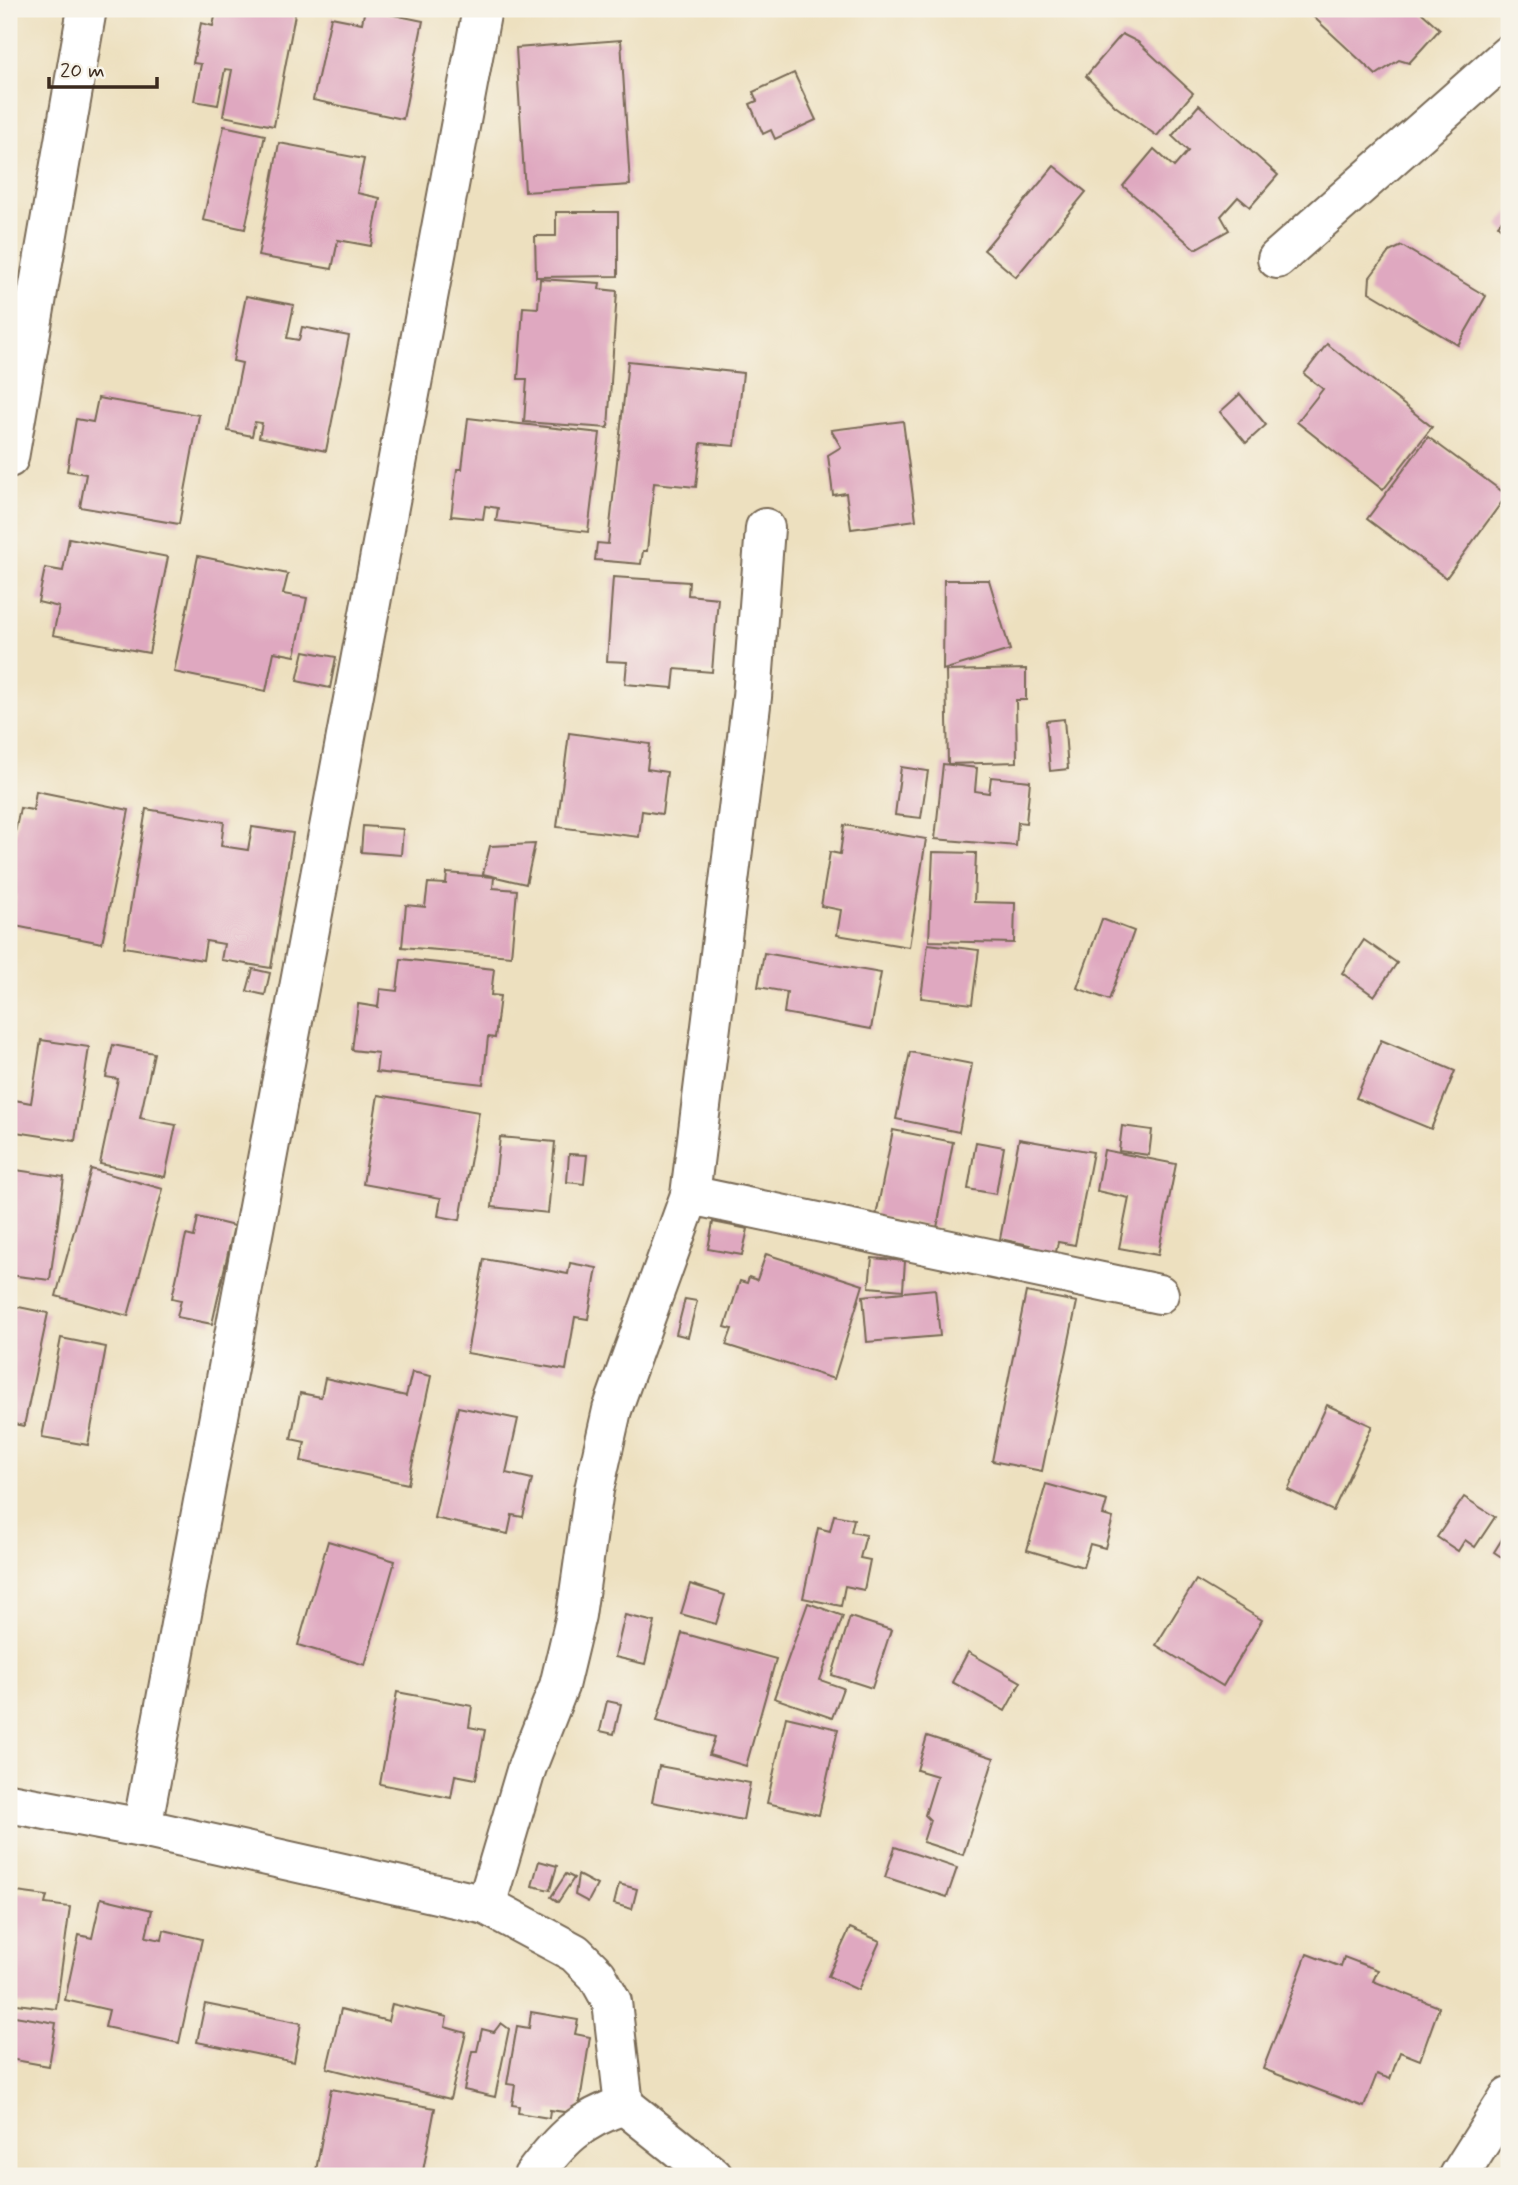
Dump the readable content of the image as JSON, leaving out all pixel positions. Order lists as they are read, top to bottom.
{
  "scale_bar": "20 m"
}
